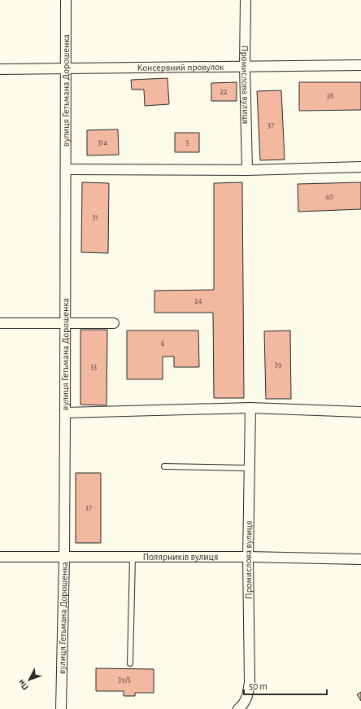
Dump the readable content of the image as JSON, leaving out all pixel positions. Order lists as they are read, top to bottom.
{
  "streets": {
    "street": [
      "Консервний провулок",
      "Промислова вулиця",
      "вулиця Гетьмана Дорошенка",
      "Полярників вулиця"
    ]
  },
  "crossings": [
    ["Консервний провулок", "Промислова вулиця"],
    ["Консервний провулок", "вулиця Гетьмана Дорошенка"],
    ["Промислова вулиця", "Полярників вулиця"],
    ["вулиця Гетьмана Дорошенка", "Полярників вулиця"]
  ],
  "house_numbers": [
    "22",
    "38",
    "37",
    "31а",
    "3",
    "40",
    "31",
    "24",
    "6",
    "39",
    "33",
    "37",
    "39/5"
  ],
  "scale_bar": "50 m",
  "north": "bottom left"
}
